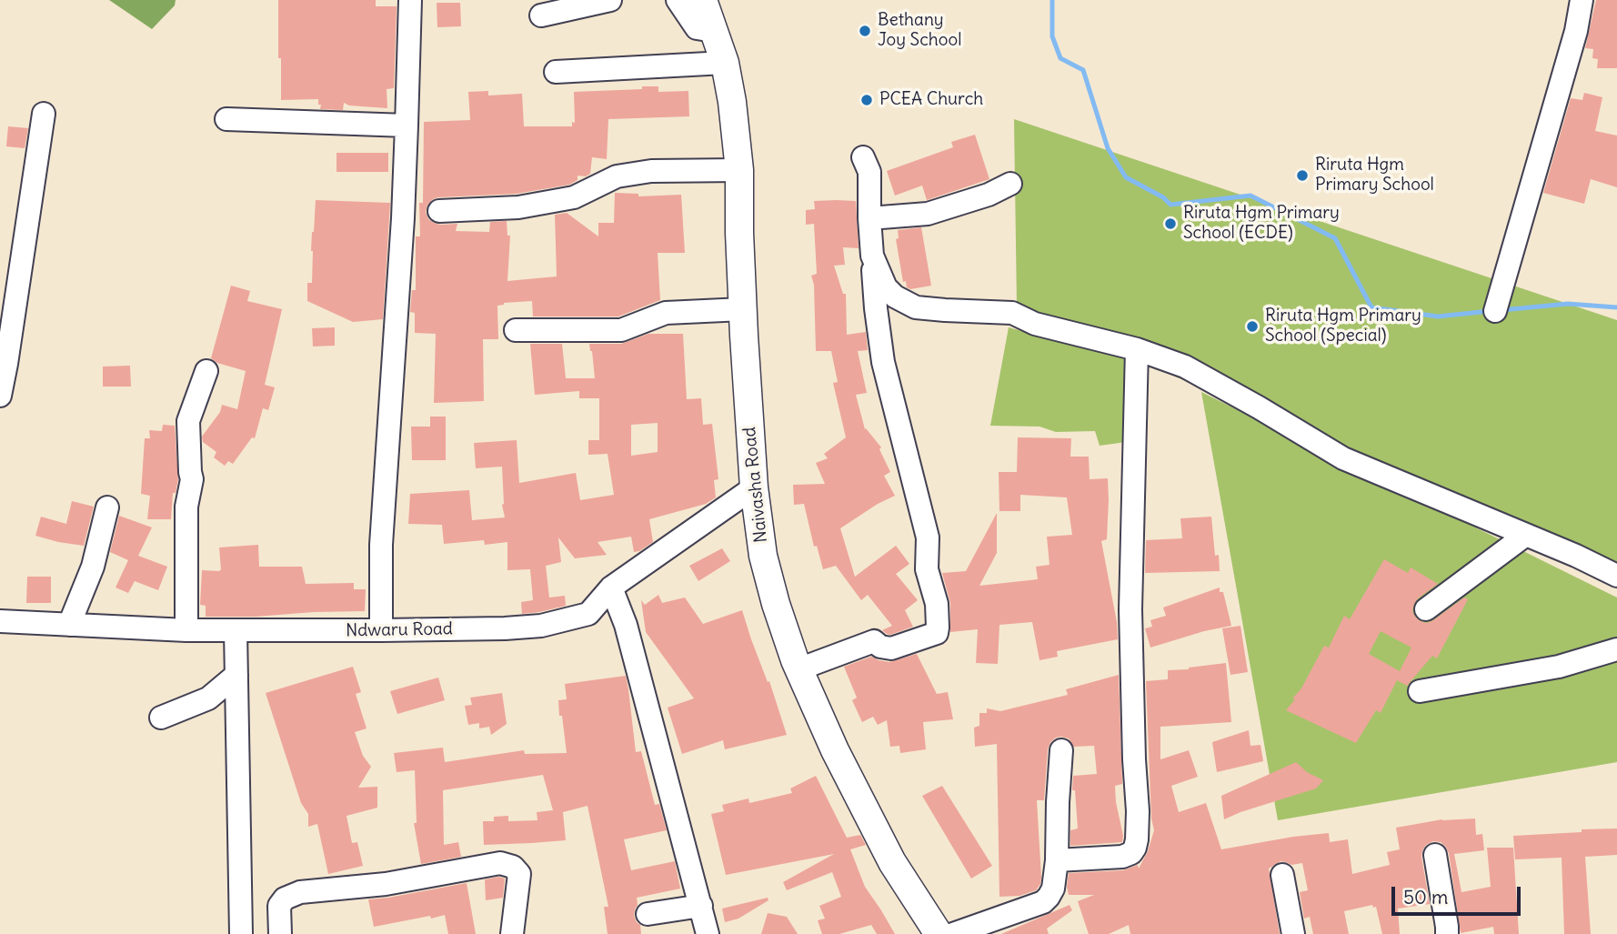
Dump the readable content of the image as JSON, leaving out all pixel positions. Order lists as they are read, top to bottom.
{
  "streets": {
    "main road": ["Naivasha Road"],
    "street": ["Ndwaru Road"]
  },
  "crossings": [
    ["Naivasha Road", "Ndwaru Road"]
  ],
  "places": [
    "Bethany Joy School",
    "PCEA Church",
    "Riruta Hgm Primary School",
    "Riruta Hgm Primary School (ECDE)",
    "Riruta Hgm Primary School (Special)"
  ],
  "scale_bar": "50 m"
}
